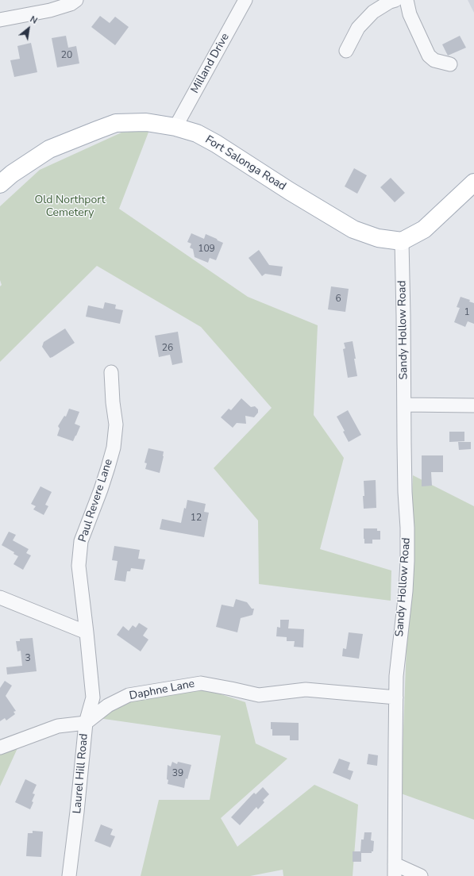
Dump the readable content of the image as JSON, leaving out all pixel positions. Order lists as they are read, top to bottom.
{
  "streets": {
    "main road": ["Fort Salonga Road"],
    "street": [
      "Milland Drive",
      "Sandy Hollow Road",
      "Paul Revere Lane",
      "Daphne Lane",
      "Laurel Hill Road"
    ]
  },
  "crossings": [
    ["Milland Drive", "Fort Salonga Road"],
    ["Fort Salonga Road", "Sandy Hollow Road"],
    ["Sandy Hollow Road", "Daphne Lane"],
    ["Paul Revere Lane", "Daphne Lane"],
    ["Paul Revere Lane", "Laurel Hill Road"],
    ["Daphne Lane", "Laurel Hill Road"]
  ],
  "parks": ["Old Northport Cemetery"],
  "house_numbers": [
    "20",
    "109",
    "6",
    "1",
    "26",
    "12",
    "3",
    "39"
  ],
  "north": "top right"
}
